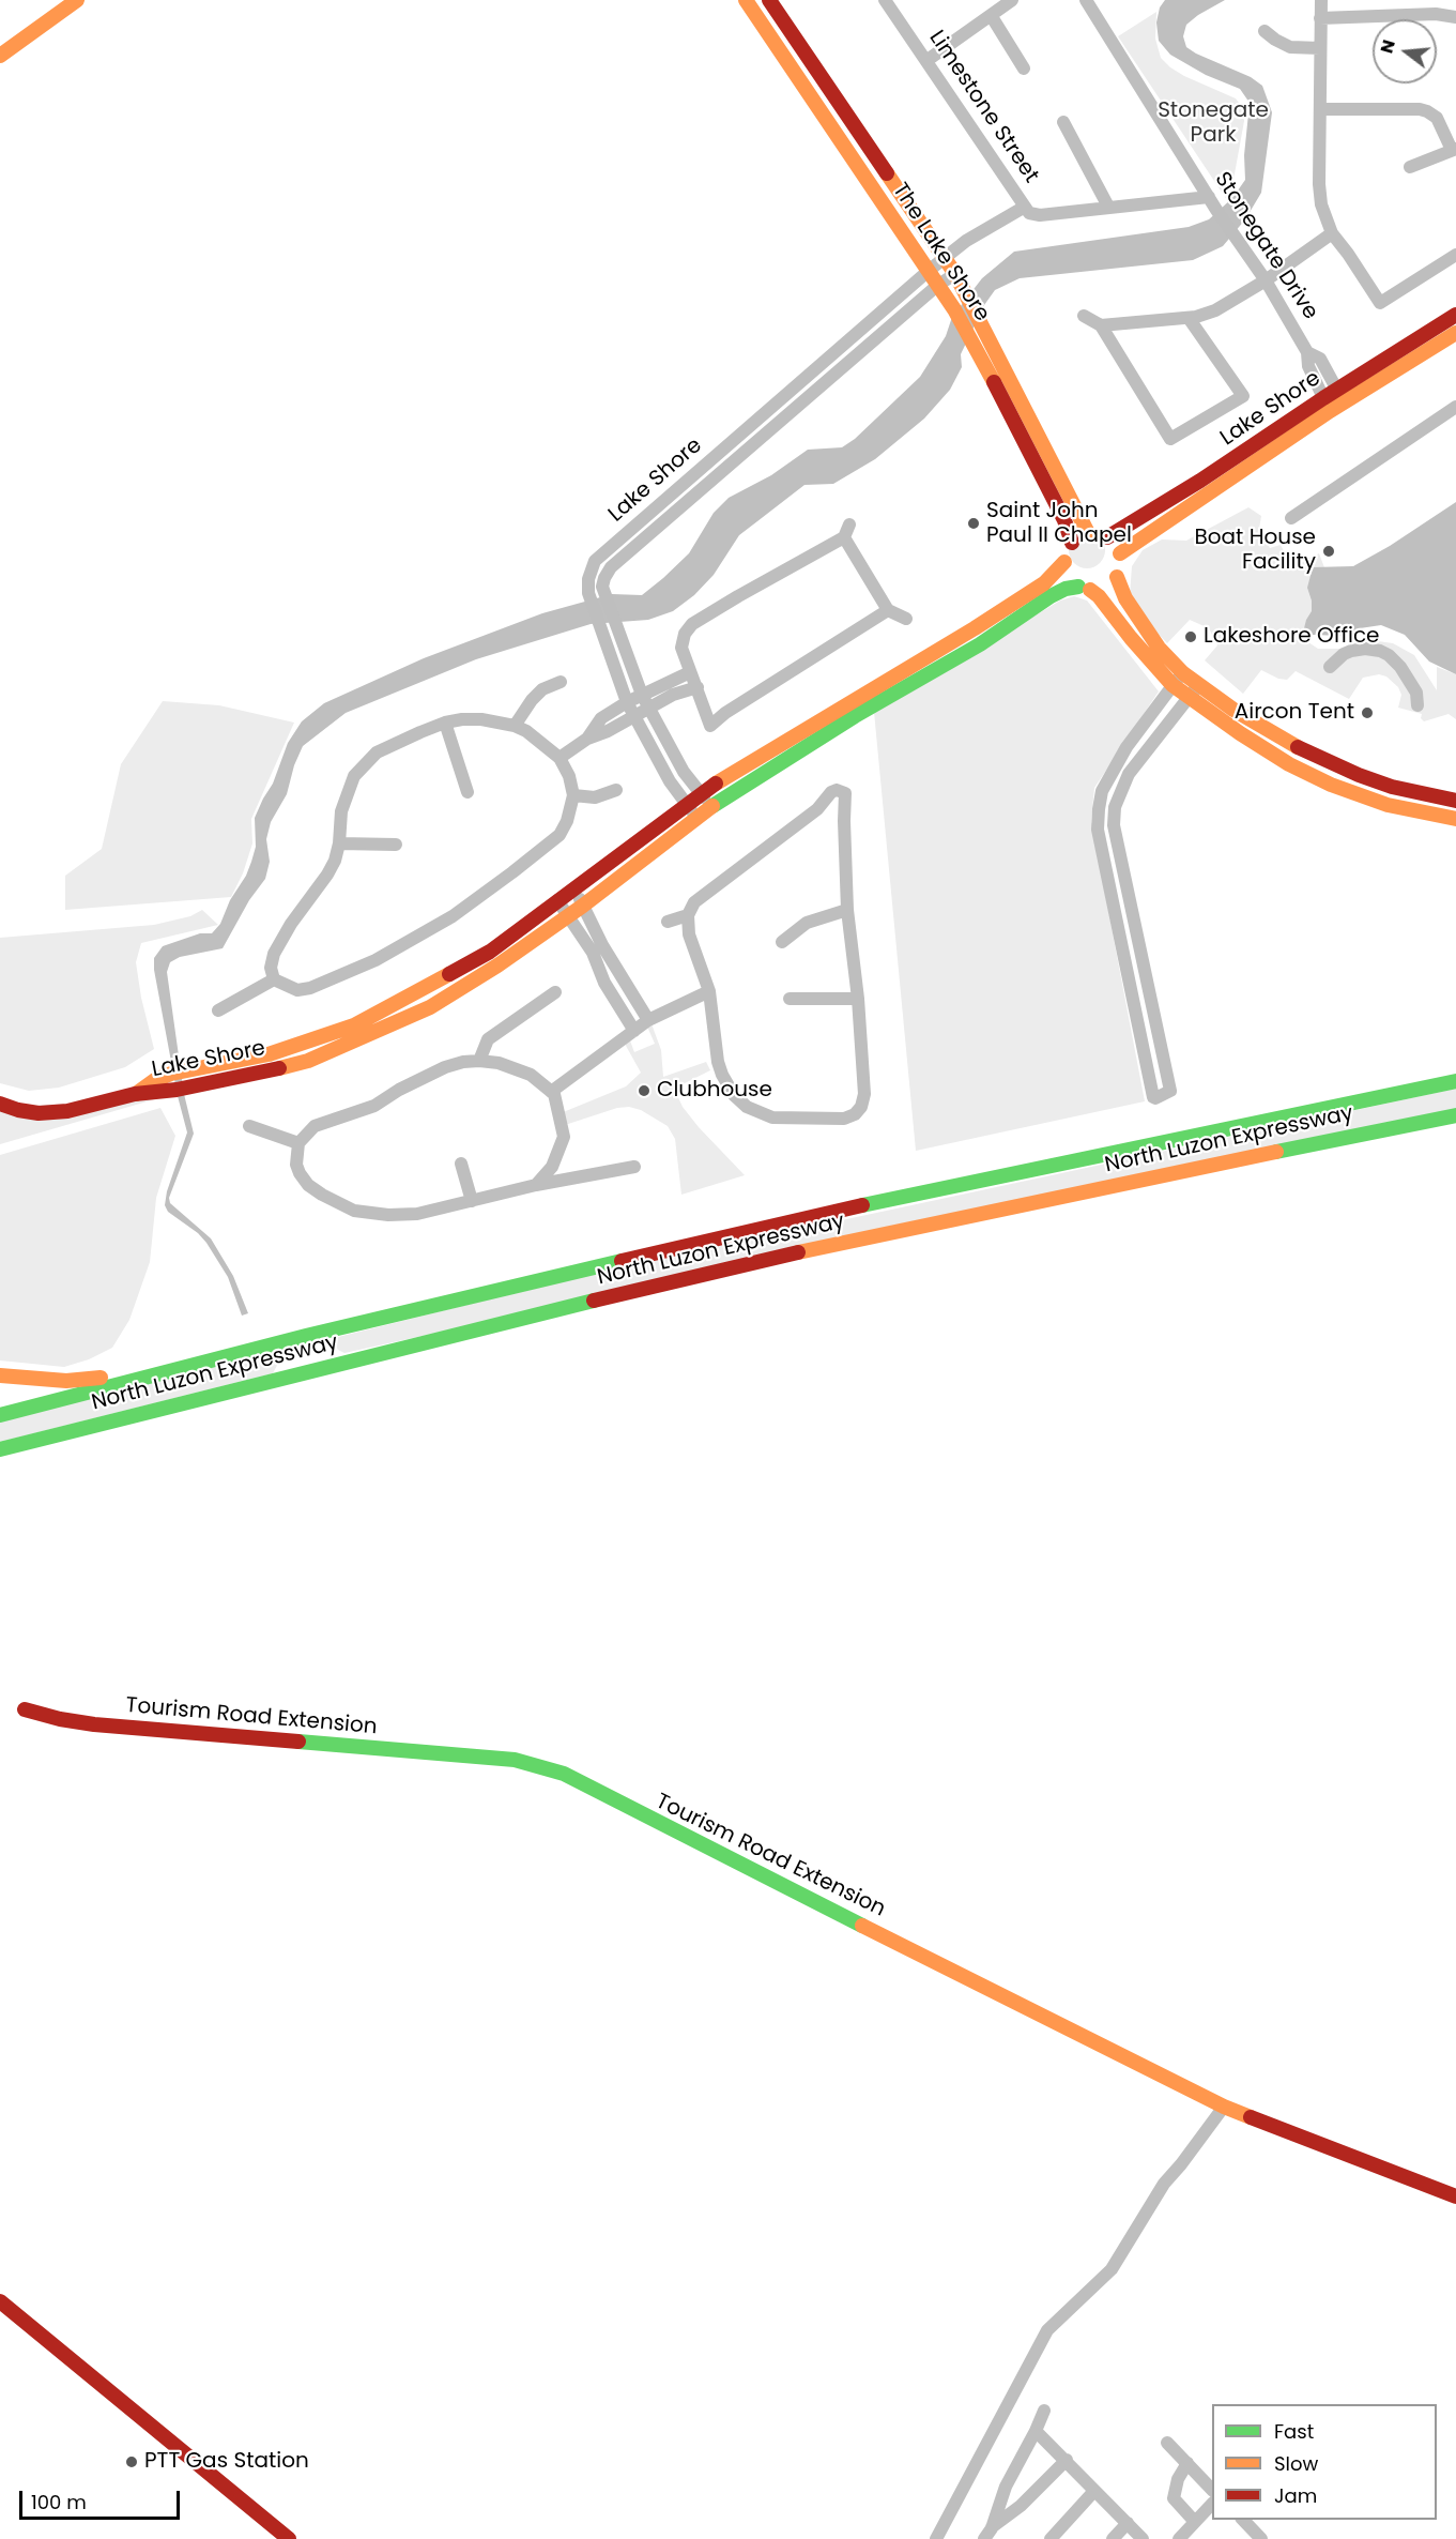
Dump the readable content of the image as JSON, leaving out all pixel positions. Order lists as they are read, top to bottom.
{
  "streets": {
    "main road": [
      "The Lake Shore",
      "Lake Shore",
      "North Luzon Expressway",
      "Tourism Road Extension"
    ],
    "street": ["Limestone Street", "Stonegate Drive"]
  },
  "crossings": [
    ["Limestone Street", "Lake Shore"],
    ["Stonegate Drive", "Lake Shore"],
    ["The Lake Shore", "Lake Shore"]
  ],
  "parks": ["Stonegate Park"],
  "places": [
    "Saint John Paul II Chapel",
    "Boat House Facility",
    "Lakeshore Office",
    "Aircon Tent",
    "Clubhouse",
    "PTT Gas Station"
  ],
  "legend": ["Fast", "Slow", "Jam"],
  "scale_bar": "100 m",
  "north": "left"
}
